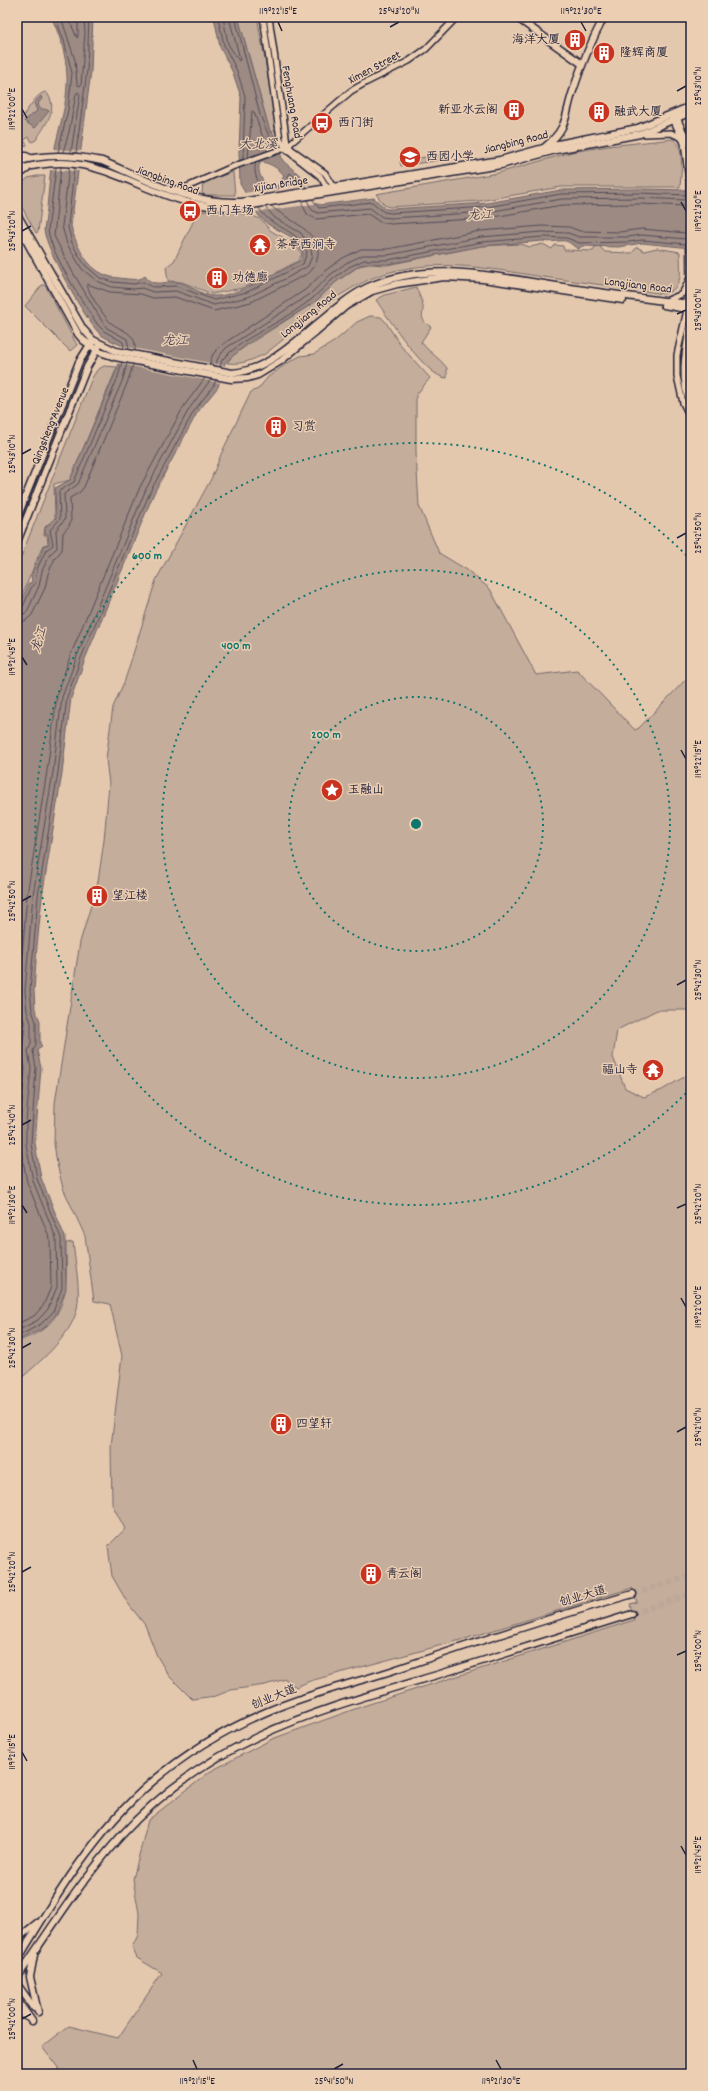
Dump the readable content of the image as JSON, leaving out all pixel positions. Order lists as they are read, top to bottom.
{
  "streets": {
    "main road": [
      "Jiangbing Road",
      "Xijian Bridge",
      "Longjiang Road",
      "Qingsheng Avenue",
      "创业大道"
    ],
    "street": ["Ximen Street", "Fenghuang Road"]
  },
  "crossings": [
    ["Ximen Street", "Fenghuang Road"],
    ["Fenghuang Road", "Jiangbing Road"],
    ["Jiangbing Road", "Xijian Bridge"],
    ["Longjiang Road", "Qingsheng Avenue"]
  ],
  "water": ["大北溪", "龙江"],
  "places": {
    "building": [
      "海洋大厦",
      "隆辉商厦",
      "新亚水云阁",
      "融武大厦",
      "功德廊",
      "习赏",
      "望江楼",
      "四望轩",
      "青云阁"
    ],
    "bus stop": ["西门街", "西门车场"],
    "school or university": ["西园小学"],
    "temple": ["茶亭西涧寺", "福山寺"],
    "place": ["玉融山"]
  },
  "coordinates": [
    "119°22'15\"E",
    "25°43'20\"N",
    "119°22'30\"E",
    "25°43'10\"N",
    "119°22'00\"E",
    "25°43'00\"N",
    "25°42'50\"N",
    "119°21'45\"E",
    "25°42'30\"N",
    "25°42'40\"N",
    "25°42'20\"N",
    "119°21'30\"E",
    "25°42'10\"N",
    "25°42'00\"N",
    "119°21'15\"E",
    "25°41'50\"N"
  ],
  "rings": ["600 m", "400 m", "200 m"]
}
